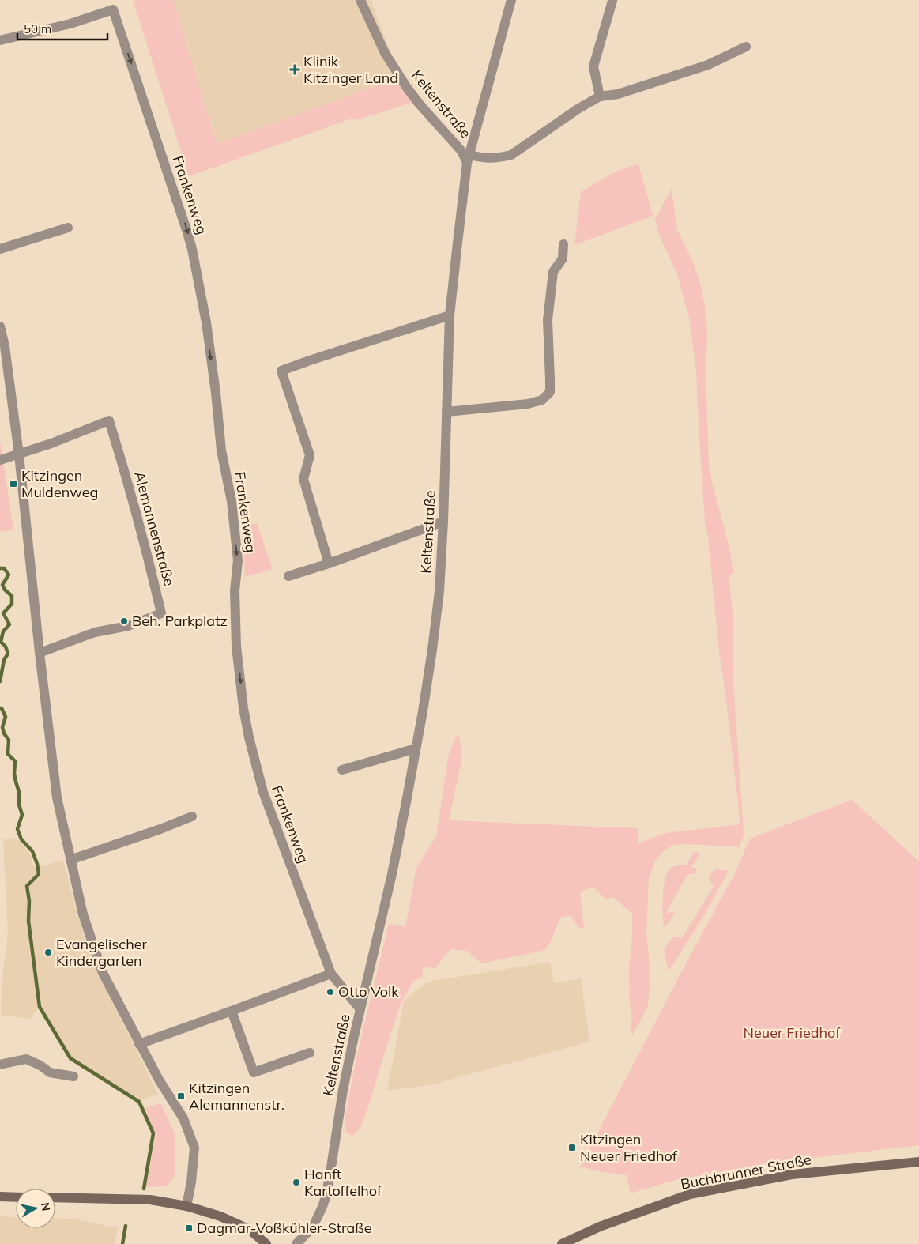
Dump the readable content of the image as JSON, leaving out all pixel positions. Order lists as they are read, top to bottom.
{
  "streets": {
    "street": [
      "Keltenstraße",
      "Frankenweg",
      "Alemannenstraße",
      "Buchbrunner Straße"
    ]
  },
  "crossings": [
    ["Keltenstraße", "Frankenweg"]
  ],
  "one_way": ["Frankenweg"],
  "parks": ["Neuer Friedhof"],
  "places": {
    "health": ["Klinik Kitzinger Land"],
    "transit": [
      "Kitzingen Muldenweg",
      "Kitzingen Alemannenstr.",
      "Kitzingen Neuer Friedhof",
      "Dagmar-Voßkühler-Straße"
    ],
    "other": [
      "Beh. Parkplatz",
      "Evangelischer Kindergarten",
      "Otto Volk",
      "Hanft Kartoffelhof"
    ]
  },
  "scale_bar": "50 m",
  "north": "right"
}
